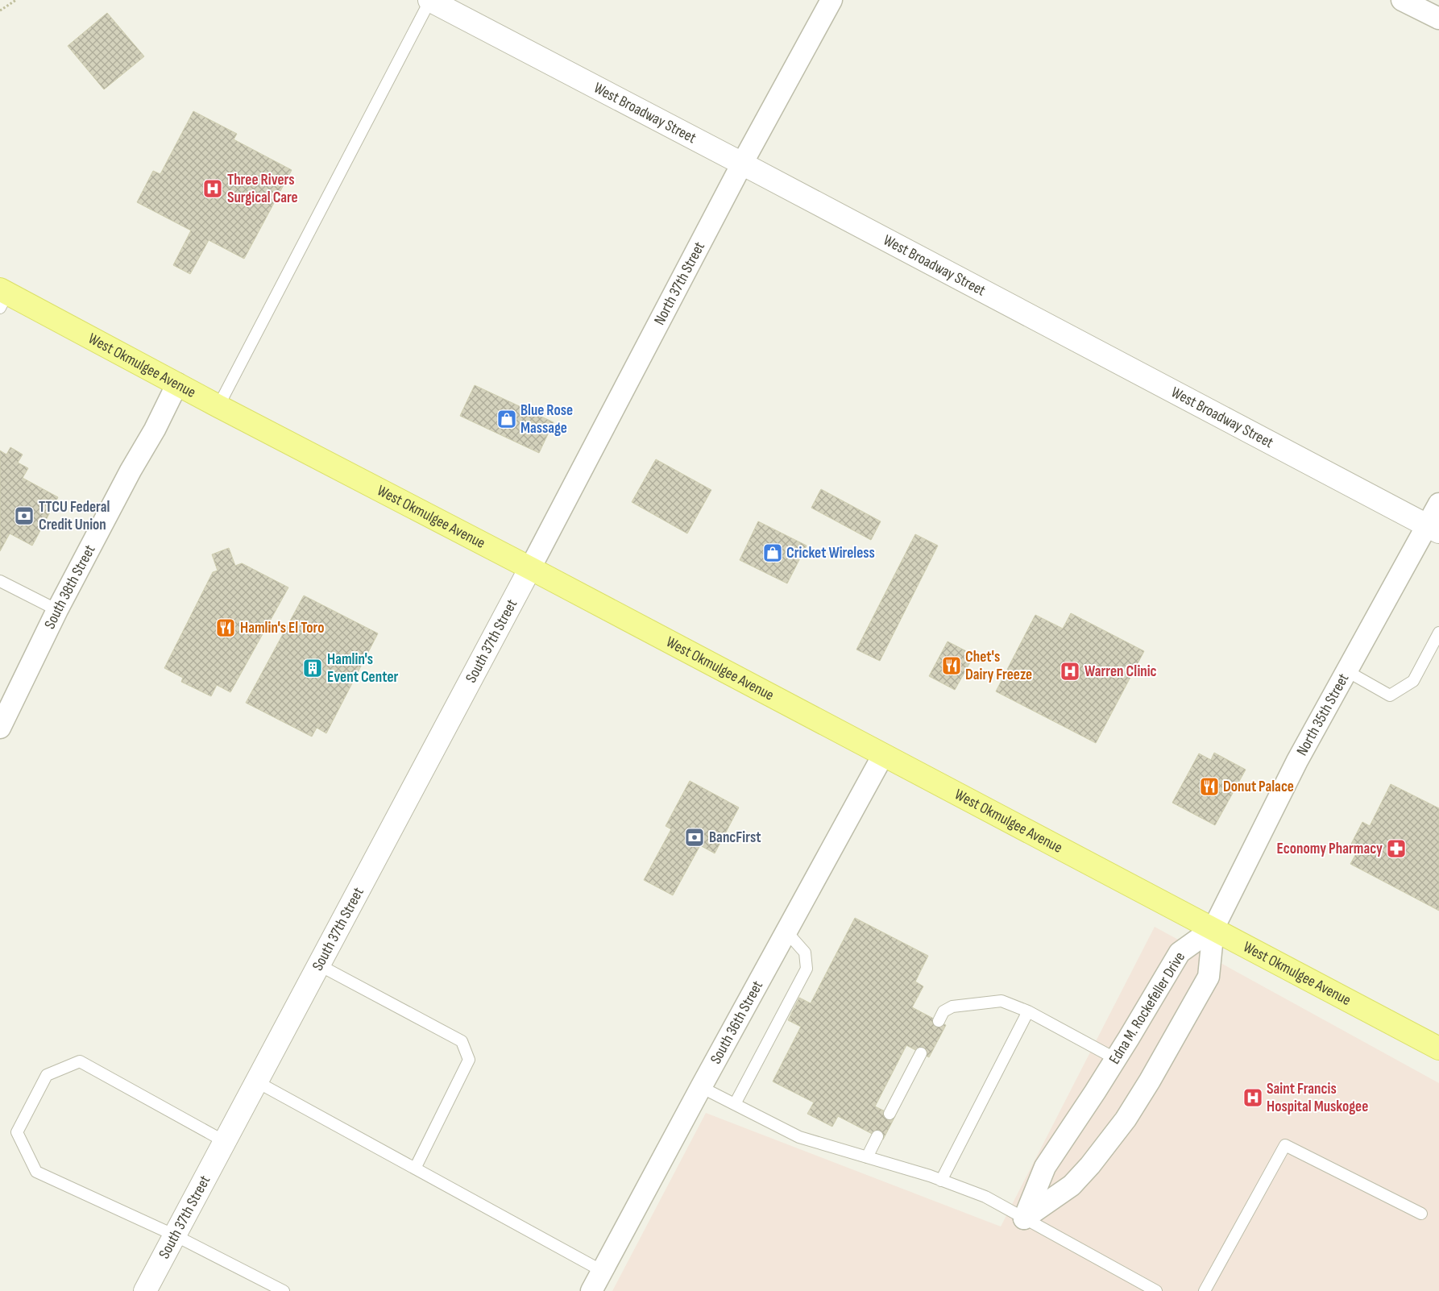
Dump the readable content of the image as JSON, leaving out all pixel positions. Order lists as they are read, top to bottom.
{
  "streets": {
    "main road": ["West Okmulgee Avenue"],
    "street": [
      "West Broadway Street",
      "North 37th Street",
      "South 38th Street",
      "South 37th Street",
      "North 35th Street",
      "Edna M. Rockefeller Drive",
      "South 36th Street"
    ]
  },
  "crossings": [
    ["West Broadway Street", "North 37th Street"],
    ["West Broadway Street", "North 35th Street"],
    ["North 37th Street", "West Okmulgee Avenue"],
    ["North 37th Street", "South 37th Street"],
    ["West Okmulgee Avenue", "South 38th Street"],
    ["West Okmulgee Avenue", "South 37th Street"],
    ["West Okmulgee Avenue", "North 35th Street"],
    ["West Okmulgee Avenue", "Edna M. Rockefeller Drive"],
    ["West Okmulgee Avenue", "South 36th Street"],
    ["North 35th Street", "Edna M. Rockefeller Drive"]
  ],
  "places": {
    "hospital": ["Three Rivers Surgical Care", "Warren Clinic", "Saint Francis Hospital Muskogee"],
    "shop": ["Blue Rose Massage", "Cricket Wireless"],
    "bank": ["TTCU Federal Credit Union", "BancFirst"],
    "restaurant": ["Hamlin's El Toro", "Chet's Dairy Freeze", "Donut Palace"],
    "building": ["Hamlin's Event Center"],
    "pharmacy": ["Economy Pharmacy"]
  }
}
